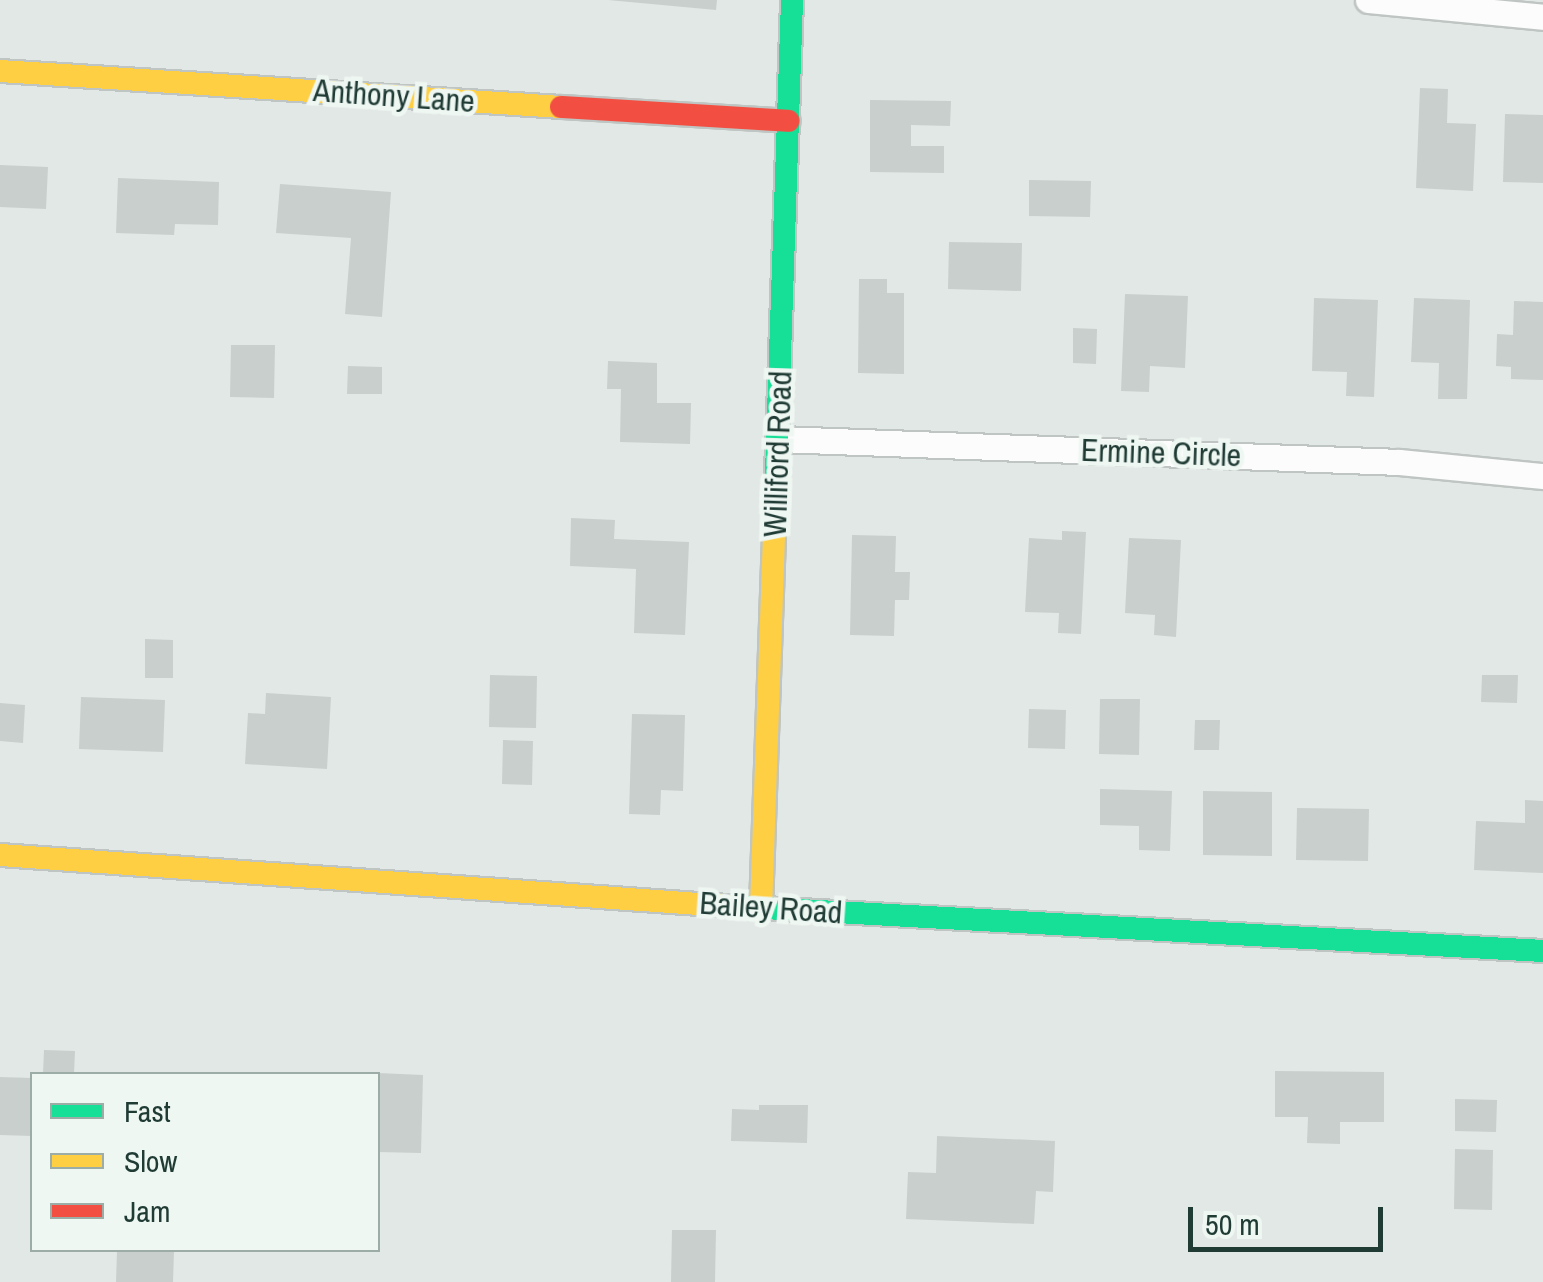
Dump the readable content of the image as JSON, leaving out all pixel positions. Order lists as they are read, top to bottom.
{
  "streets": {
    "street": [
      "Anthony Lane",
      "Ermine Circle",
      "Williford Road",
      "Bailey Road"
    ]
  },
  "crossings": [
    ["Anthony Lane", "Williford Road"],
    ["Ermine Circle", "Williford Road"],
    ["Williford Road", "Bailey Road"]
  ],
  "legend": ["Fast", "Slow", "Jam"],
  "scale_bar": "50 m"
}
